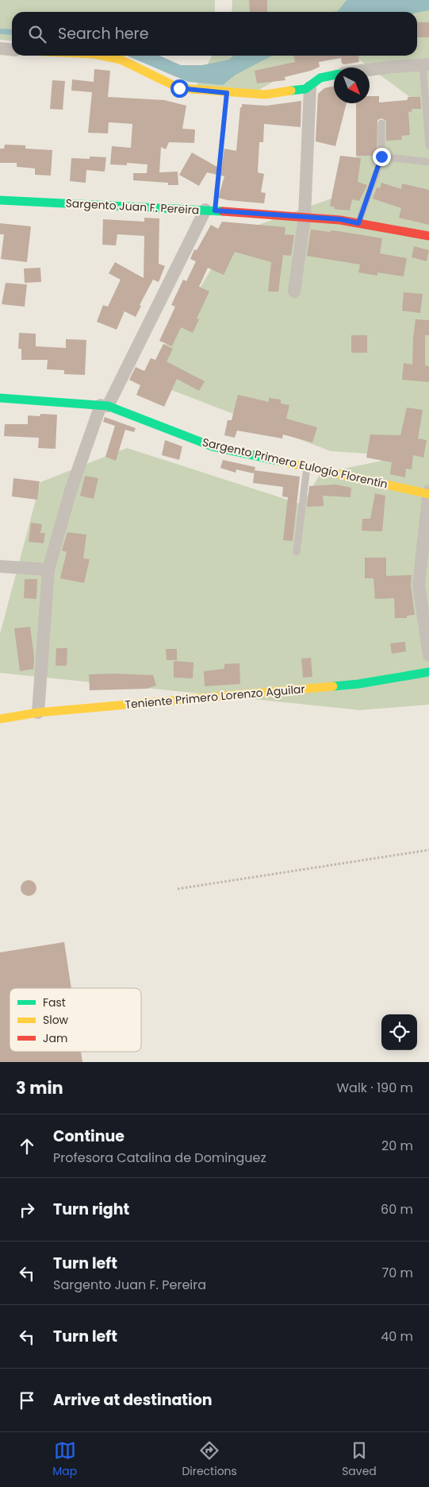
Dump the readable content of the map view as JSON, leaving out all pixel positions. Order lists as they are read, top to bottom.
{
  "streets": {
    "street": ["Sargento Juan F. Pereira", "Sargento Primero Eulogio Florentín", "Teniente Primero Lorenzo Aguilar"]
  },
  "legend": ["Fast", "Slow", "Jam"],
  "north": "bottom right",
  "page": {
    "search": "Search here",
    "heading": ["3 min", "Walk · 190 m"],
    "list": [
      ["Continue", "Profesora Catalina de Dominguez", "20 m"],
      ["Turn right", "60 m"],
      ["Turn left", "Sargento Juan F. Pereira", "70 m"],
      ["Turn left", "40 m"],
      "Arrive at destination"
    ],
    "nav": ["Map", "Directions", "Saved"]
  }
}
